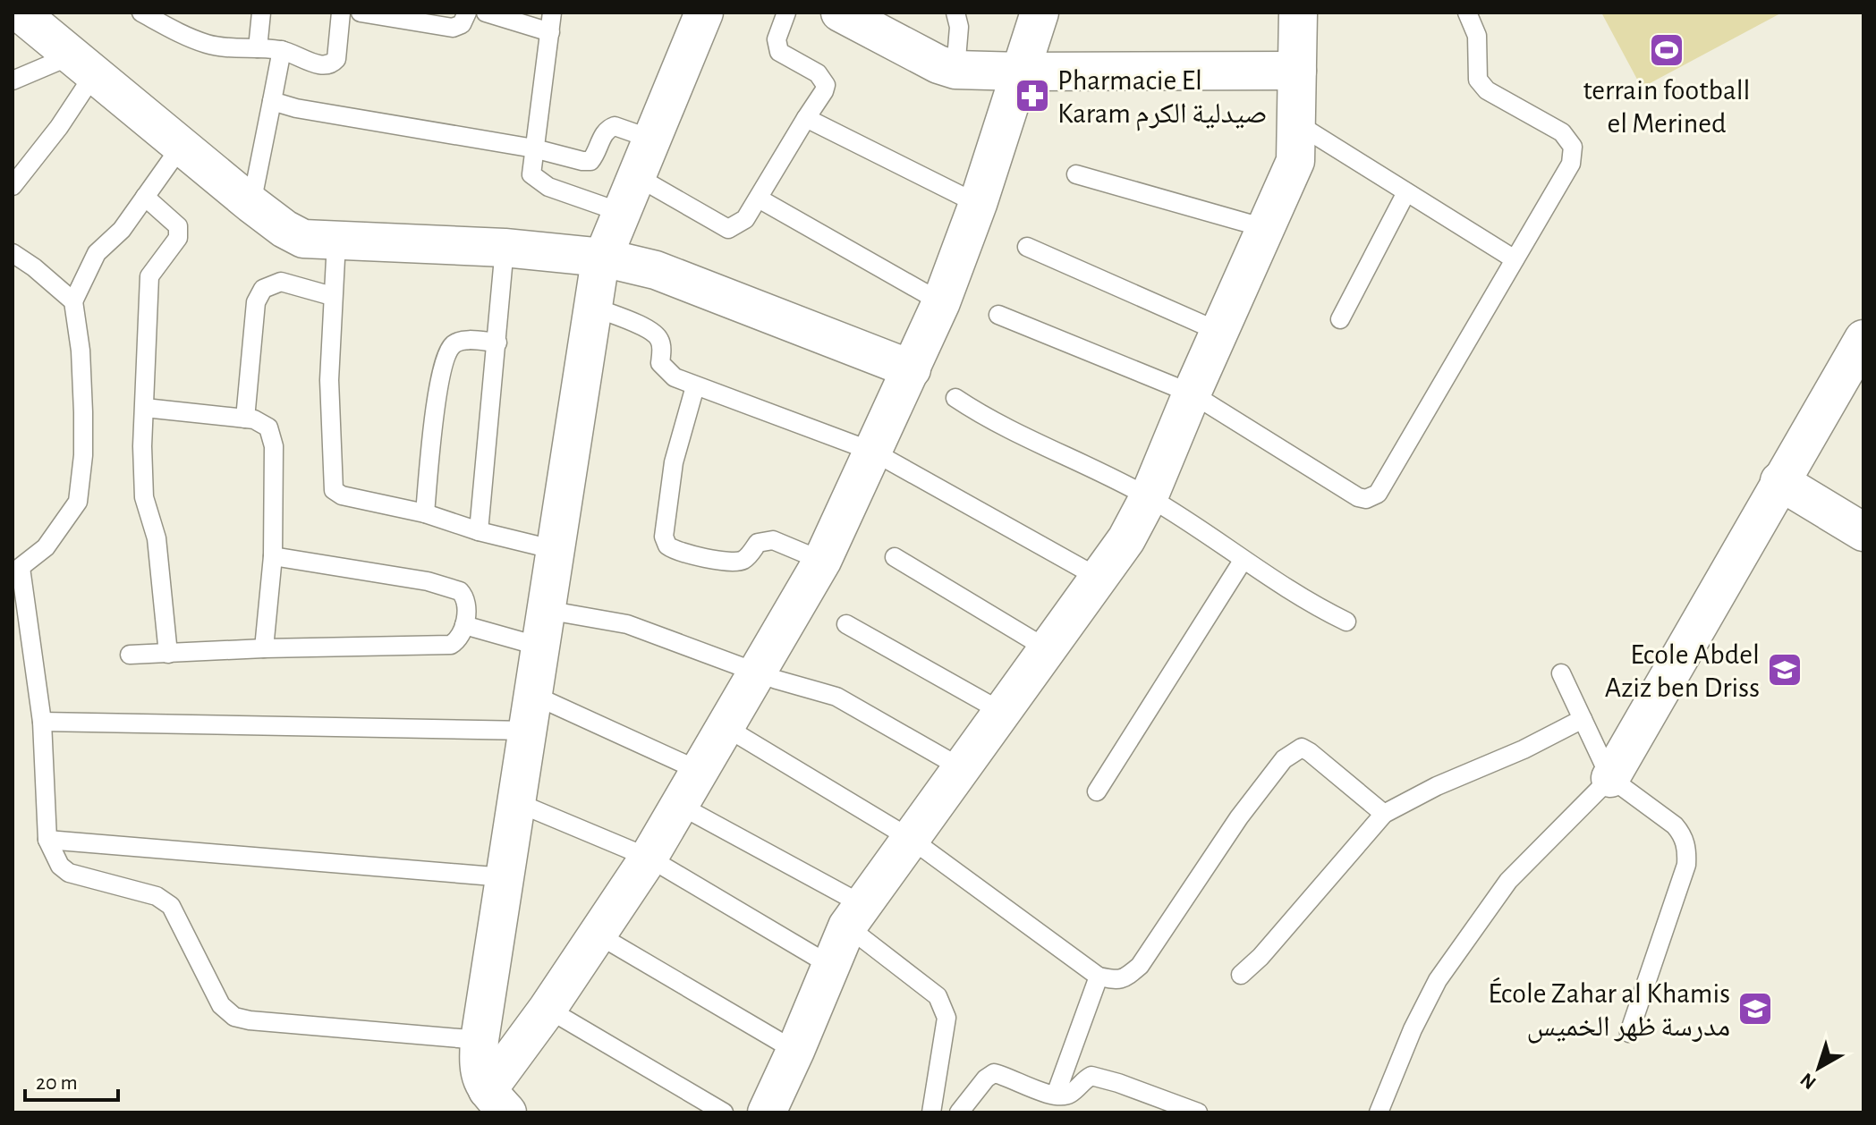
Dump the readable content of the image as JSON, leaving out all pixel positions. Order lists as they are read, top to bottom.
{
  "places": {
    "sports": ["terrain football el Merined"],
    "pharmacy": ["Pharmacie El Karam صيدلية الكرم"],
    "school or university": ["Ecole Abdel Aziz ben Driss", "École Zahar al Khamis مدرسة ظهر الخميس"]
  },
  "scale_bar": "20 m",
  "north": "bottom left"
}
